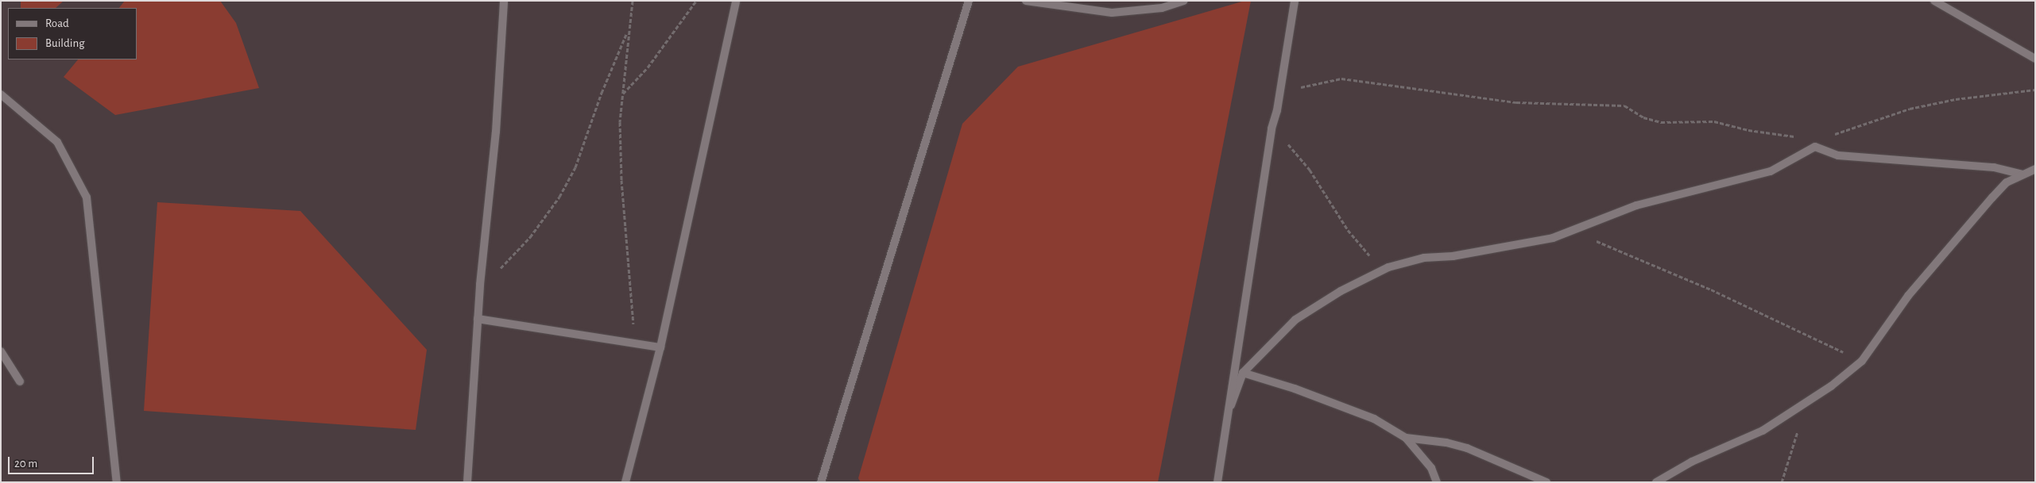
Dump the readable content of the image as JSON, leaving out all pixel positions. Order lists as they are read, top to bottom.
{
  "legend": ["Road", "Building"],
  "scale_bar": "20 m"
}
